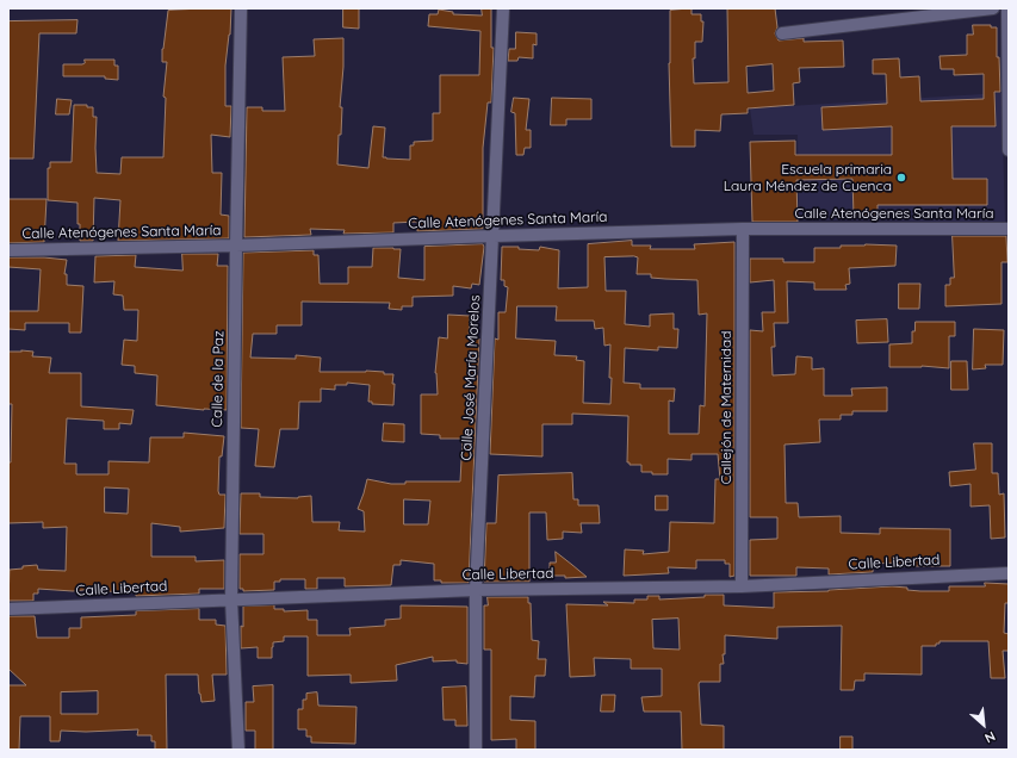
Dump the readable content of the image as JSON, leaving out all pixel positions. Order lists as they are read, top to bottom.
{
  "streets": {
    "street": [
      "Calle Atenógenes Santa María",
      "Calle José María Morelos",
      "Calle de la Paz",
      "Callejón de Maternidad",
      "Calle Libertad"
    ]
  },
  "crossings": [
    ["Calle Atenógenes Santa María", "Calle José María Morelos"],
    ["Calle Atenógenes Santa María", "Calle de la Paz"],
    ["Calle Atenógenes Santa María", "Callejón de Maternidad"],
    ["Calle José María Morelos", "Calle Libertad"],
    ["Calle de la Paz", "Calle Libertad"],
    ["Callejón de Maternidad", "Calle Libertad"]
  ],
  "places": ["Escuela primaria Laura Méndez de Cuenca"],
  "north": "bottom right"
}
